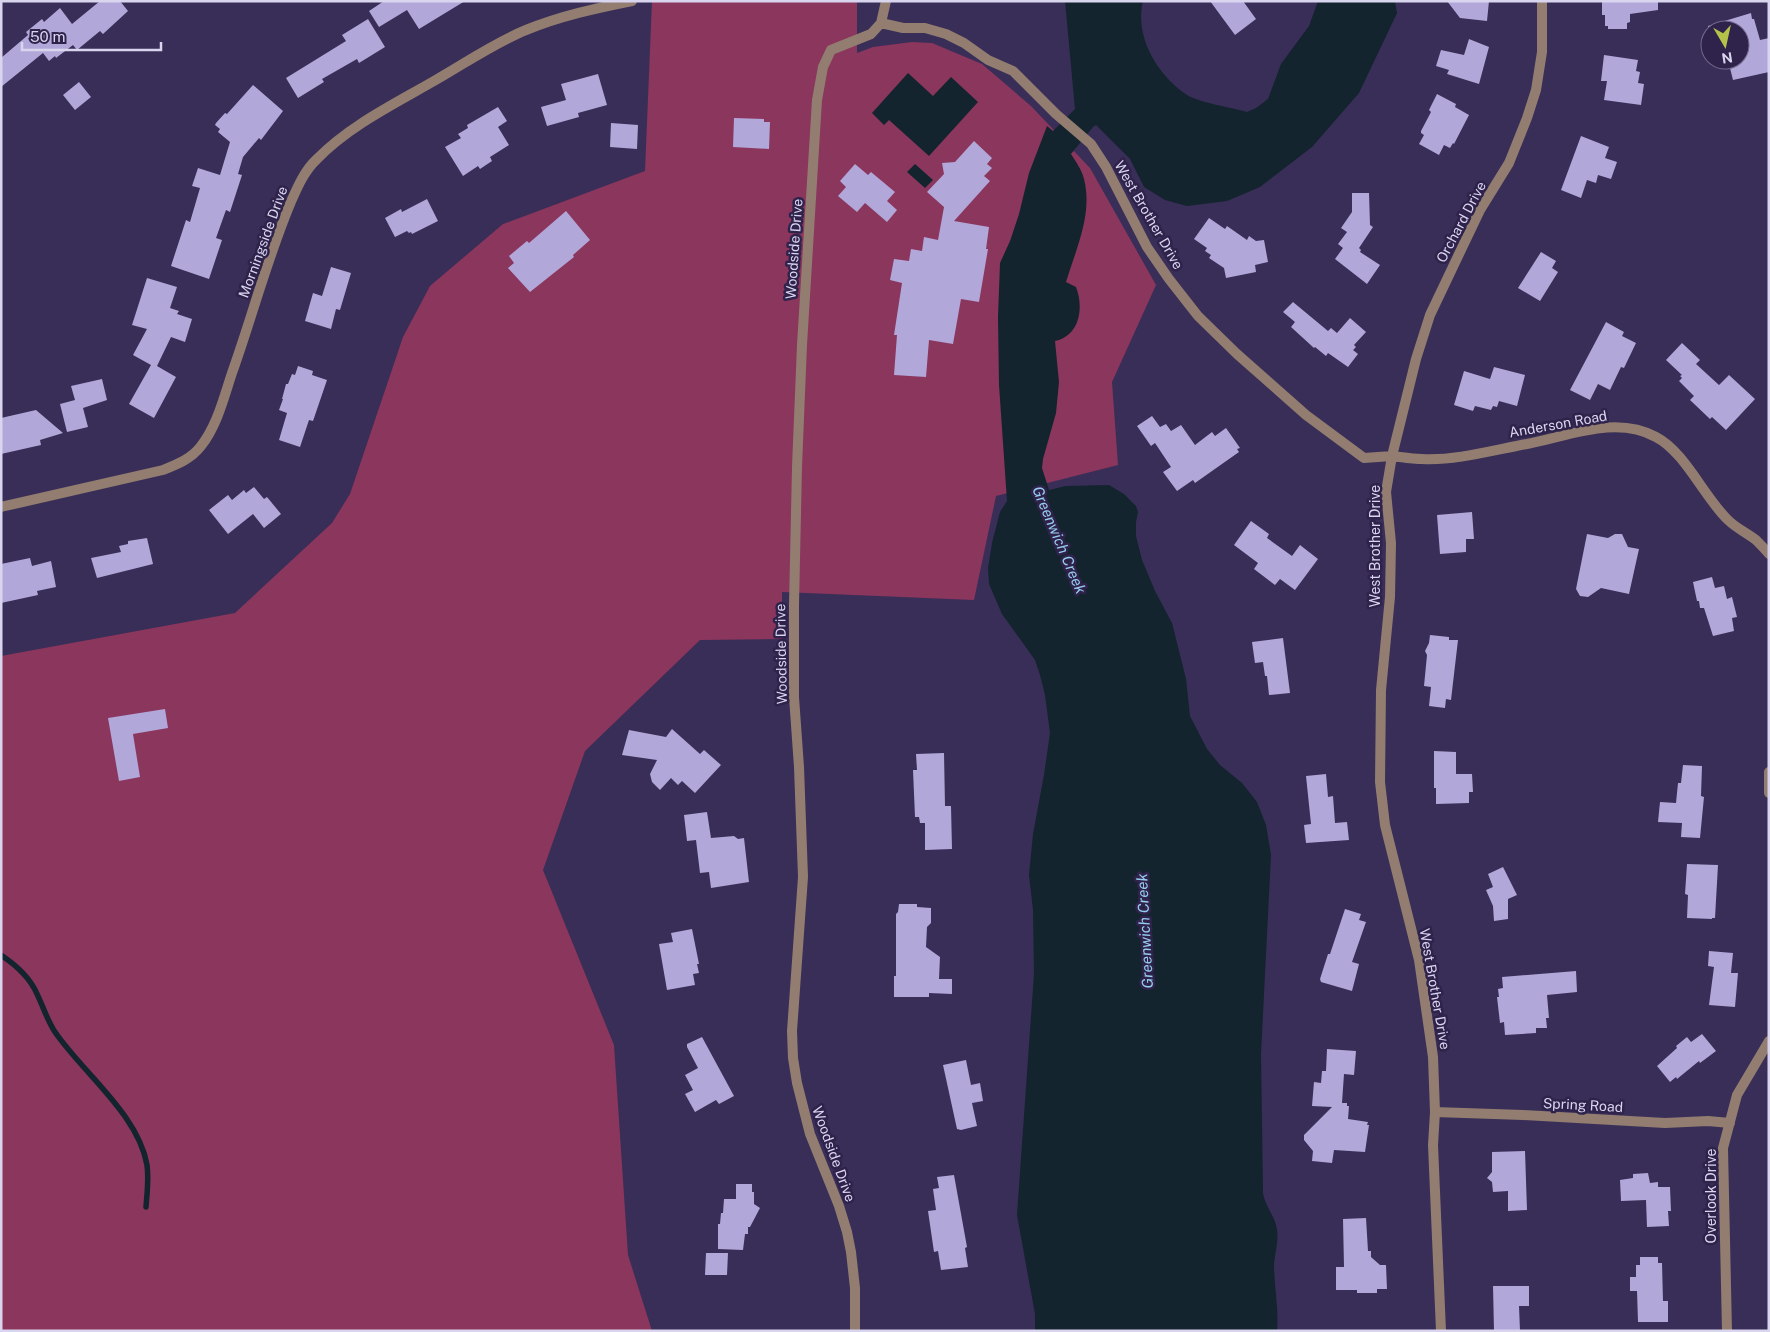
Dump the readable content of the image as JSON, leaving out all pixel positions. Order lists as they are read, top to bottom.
{
  "streets": {
    "street": [
      "West Brother Drive",
      "Orchard Drive",
      "Morningside Drive",
      "Woodside Drive",
      "Anderson Road",
      "Spring Road",
      "Overlook Drive"
    ]
  },
  "crossings": [
    ["West Brother Drive", "Orchard Drive"],
    ["West Brother Drive", "Woodside Drive"],
    ["West Brother Drive", "Anderson Road"],
    ["West Brother Drive", "Spring Road"],
    ["Orchard Drive", "Anderson Road"],
    ["Spring Road", "Overlook Drive"]
  ],
  "water": ["Greenwich Creek"],
  "scale_bar": "50 m",
  "north": "bottom"
}
